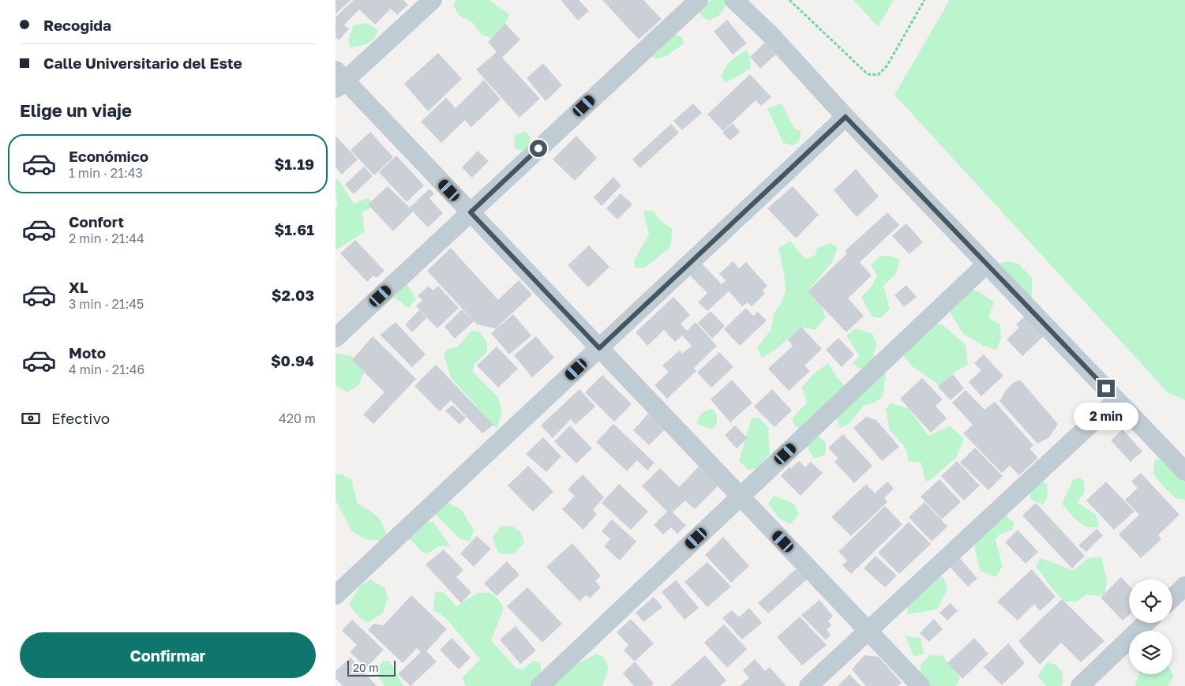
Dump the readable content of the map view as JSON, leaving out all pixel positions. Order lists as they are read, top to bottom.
{
  "scale_bar": "20 m",
  "page": {
    "banner": ["Recogida", "Calle Universitario del Este"],
    "heading": "Elige un viaje",
    "list": [
      {
        "name": "Económico",
        "note": "1 min · 21:43",
        "value": "$1.19"
      },
      {
        "name": "Confort",
        "note": "2 min · 21:44",
        "value": "$1.61"
      },
      {
        "name": "XL",
        "note": "3 min · 21:45",
        "value": "$2.03"
      },
      {
        "name": "Moto",
        "note": "4 min · 21:46",
        "value": "$0.94"
      }
    ],
    "pay": ["Efectivo", "420 m"],
    "bubble": "2 min",
    "buttons": "Confirmar",
    "scale": "20 m"
  }
}
